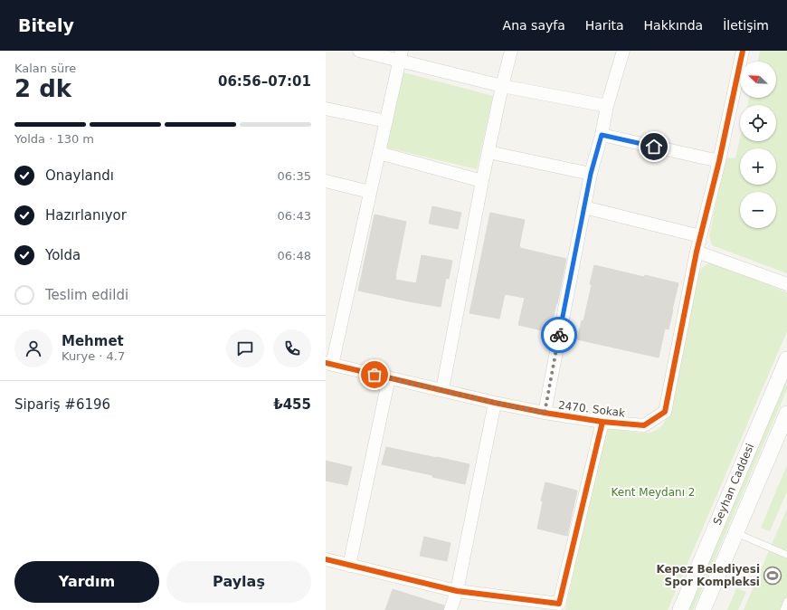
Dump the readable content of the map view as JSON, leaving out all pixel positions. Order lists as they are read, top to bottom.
{
  "streets": {
    "street": ["2470. Sokak", "Seyhan Caddesi"]
  },
  "parks": ["Kent Meydanı 2"],
  "places": {
    "sports": ["Kepez Belediyesi Spor Kompleksi"]
  },
  "north": "top left",
  "page": {
    "header": "Bitely",
    "nav": [
      "Ana sayfa",
      "Harita",
      "Hakkında",
      "İletişim"
    ],
    "heading": ["2 dk", "Kalan süre", "06:56–07:01"],
    "panel": [
      "Mehmet",
      "Kurye · 4.7",
      "Sipariş #6196",
      "₺455"
    ],
    "map_buttons": ["+", "−"],
    "bar": "Yolda · 130 m",
    "list": [
      ["Onaylandı", "06:35"],
      ["Hazırlanıyor", "06:43"],
      ["Yolda", "06:48"],
      "Teslim edildi"
    ],
    "buttons": ["Yardım", "Paylaş"]
  }
}
